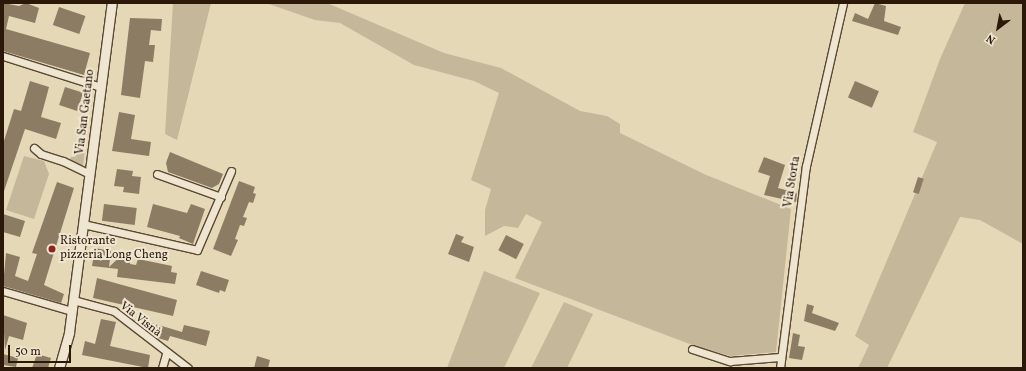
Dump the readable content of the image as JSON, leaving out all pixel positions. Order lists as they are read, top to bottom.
{
  "streets": {
    "street": ["Via San Gaetano", "Via Storta", "Via Visnà"]
  },
  "crossings": [
    ["Via San Gaetano", "Via Visnà"]
  ],
  "places": ["Ristorante pizzeria Long Cheng"],
  "scale_bar": "50 m",
  "north": "bottom left"
}
